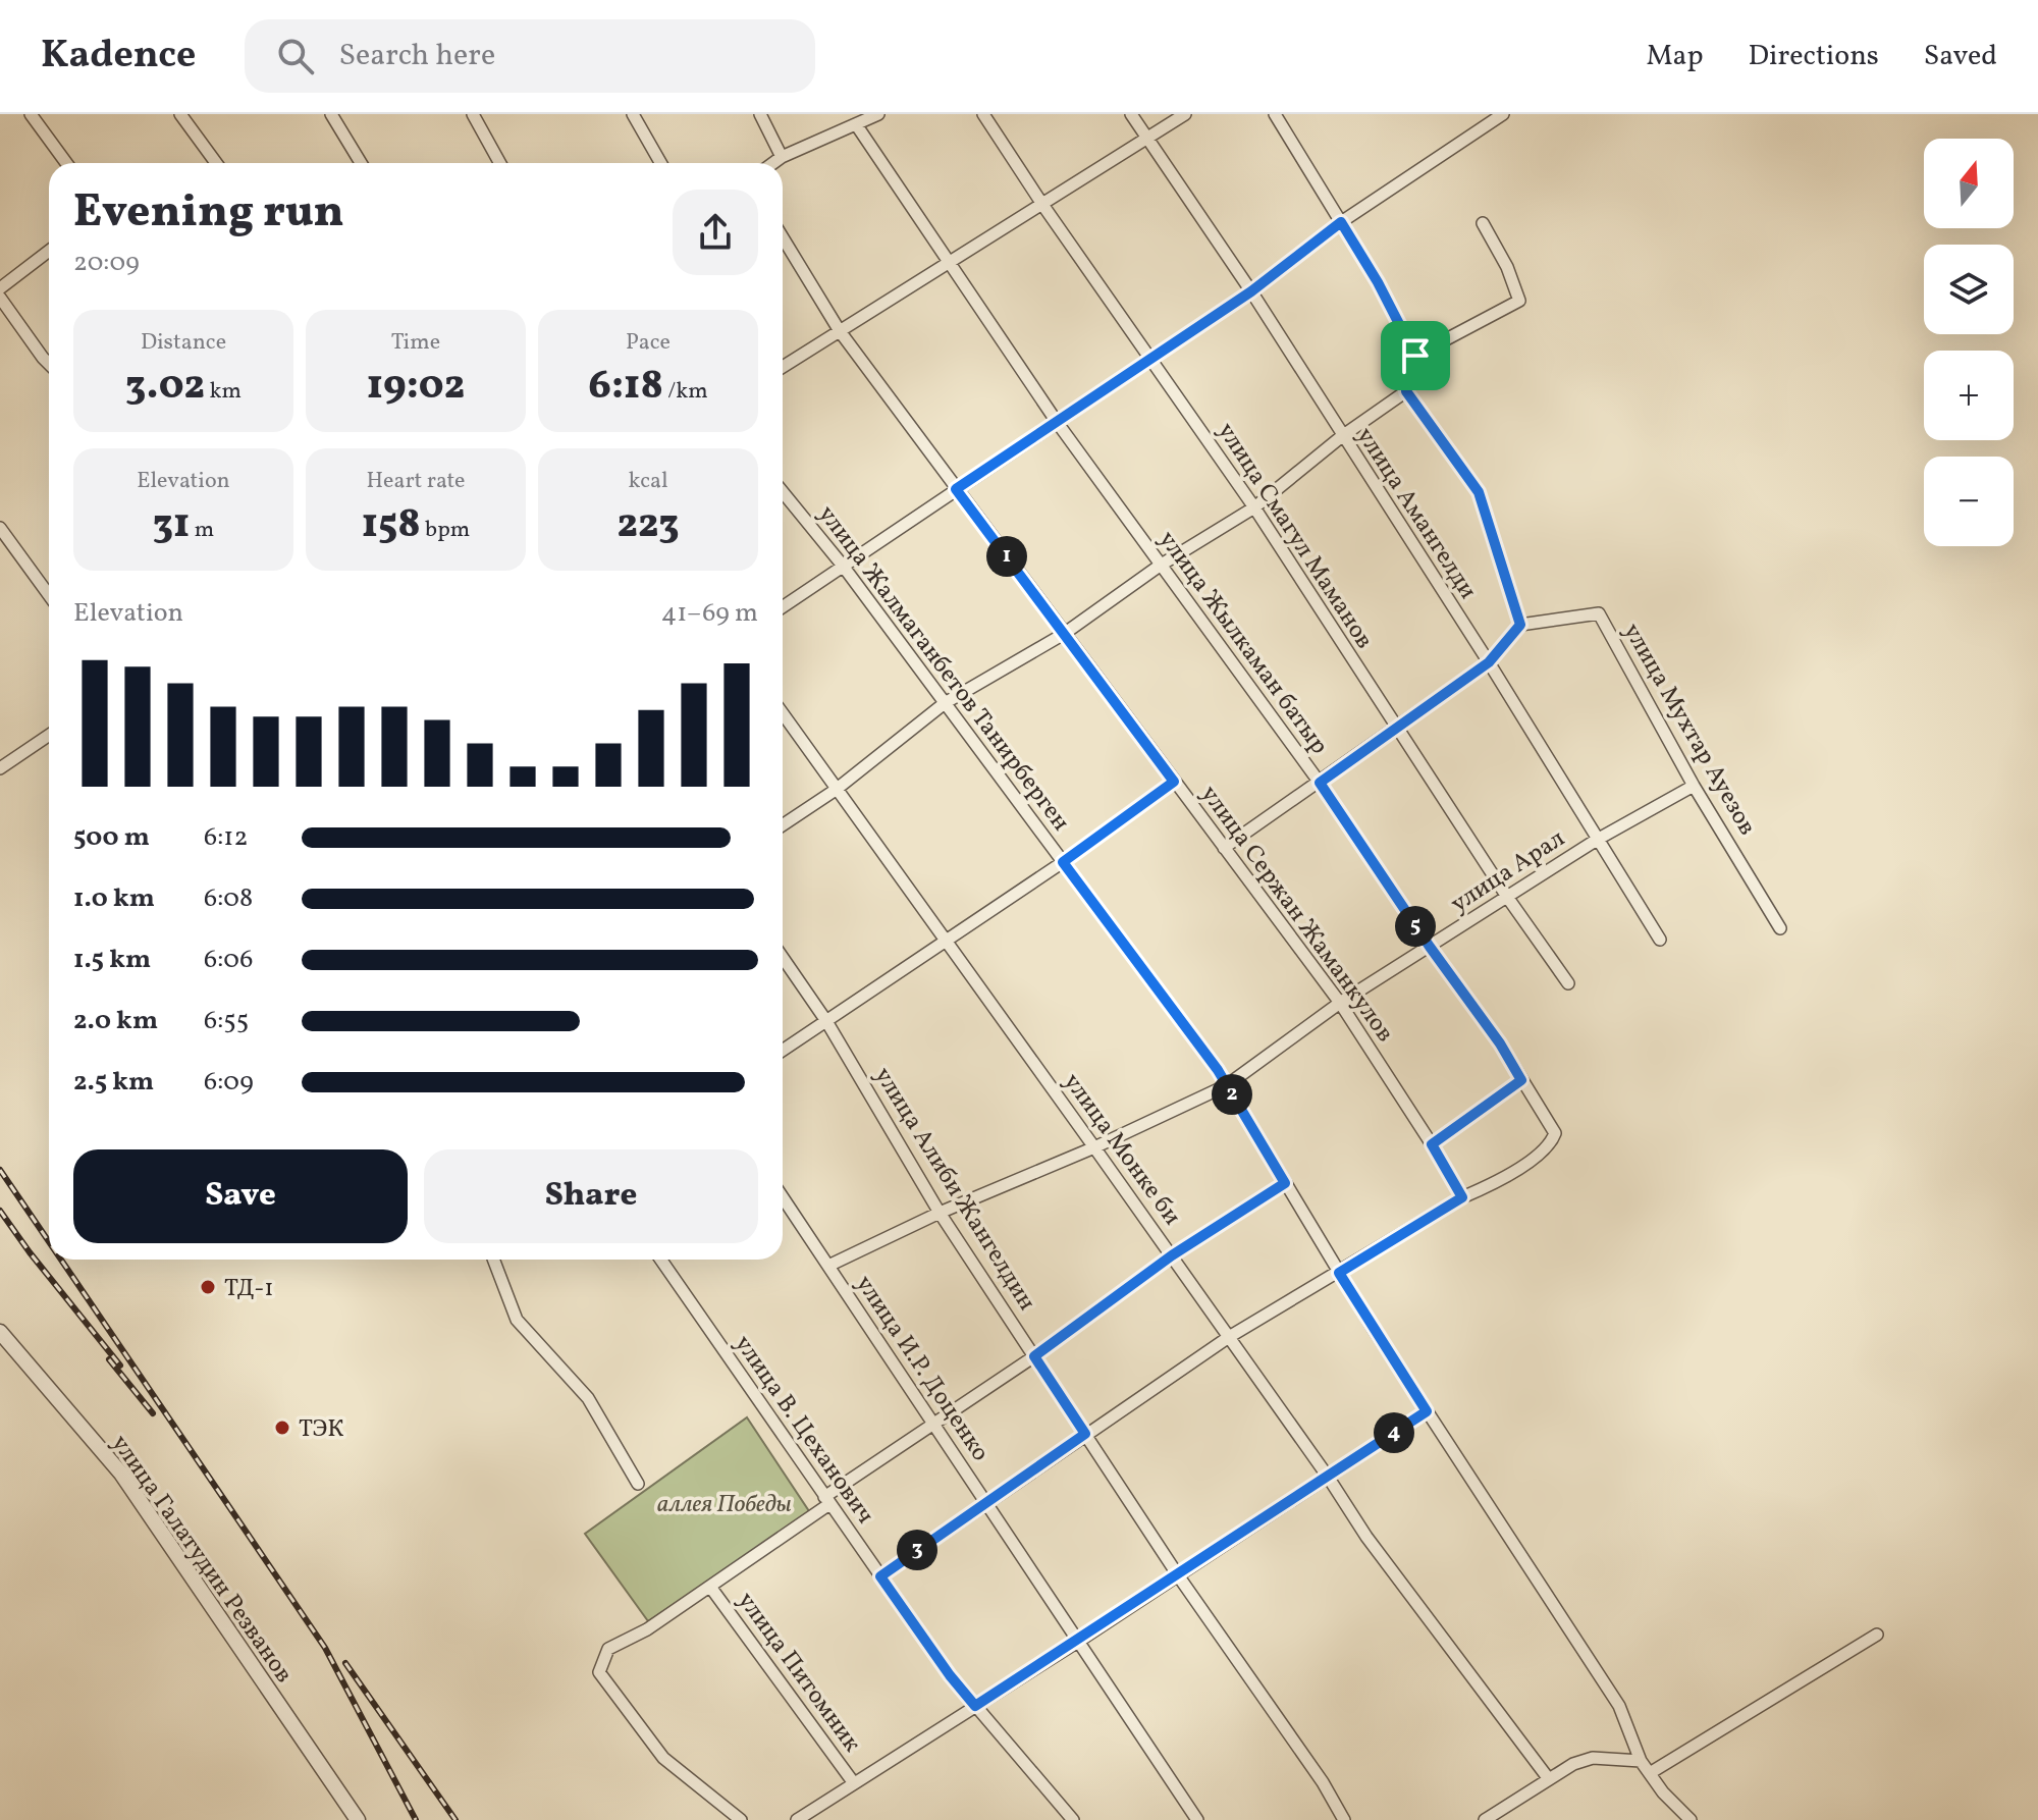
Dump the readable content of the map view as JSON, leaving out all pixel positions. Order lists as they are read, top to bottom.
{
  "streets": {
    "street": [
      "улица Амангелди",
      "улица Смагул Маманов",
      "улица Жылкаман батыр",
      "улица Жалмаганбетов Танирберген",
      "улица Мухтар Ауезов",
      "улица Арал",
      "улица Сержан Жаманкулов",
      "улица Монке би",
      "улица Алиби Жангелдин",
      "улица И.Р. Доценко",
      "улица В. Цеханович",
      "улица Галатудин Резванов",
      "улица Питомник"
    ]
  },
  "crossings": [
    ["улица Амангелди", "улица Арал"],
    ["улица Смагул Маманов", "улица Арал"],
    ["улица Жылкаман батыр", "улица Арал"],
    ["улица Жылкаман батыр", "улица Сержан Жаманкулов"],
    ["улица Жалмаганбетов Танирберген", "улица Арал"],
    ["улица Мухтар Ауезов", "улица Арал"],
    ["улица Арал", "улица Сержан Жаманкулов"],
    ["улица Арал", "улица Монке би"],
    ["улица Арал", "улица Алиби Жангелдин"],
    ["улица Арал", "улица И.Р. Доценко"]
  ],
  "parks": ["аллея Победы"],
  "places": ["ТД-1", "ТЭК"],
  "north": "top",
  "page": {
    "header": "Kadence",
    "search": "Search here",
    "nav": ["Map", "Directions", "Saved"],
    "map_buttons": ["+", "−"],
    "heading": ["Evening run", "20:09"],
    "stats": [
      ["Distance", "3.02 km"],
      ["Time", "19:02"],
      ["Pace", "6:18 /km"],
      ["Elevation", "31 m"],
      ["Heart rate", "158 bpm"],
      ["kcal", "223"]
    ],
    "pins": [
      "1",
      "5",
      "2",
      "4",
      "3"
    ],
    "chart": ["Elevation", "41–69 m"],
    "list": [
      {
        "name": "500 m",
        "note": "6:12"
      },
      {
        "name": "1.0 km",
        "note": "6:08"
      },
      {
        "name": "1.5 km",
        "note": "6:06"
      },
      {
        "name": "2.0 km",
        "note": "6:55"
      },
      {
        "name": "2.5 km",
        "note": "6:09"
      }
    ],
    "buttons": ["Save", "Share"]
  }
}
